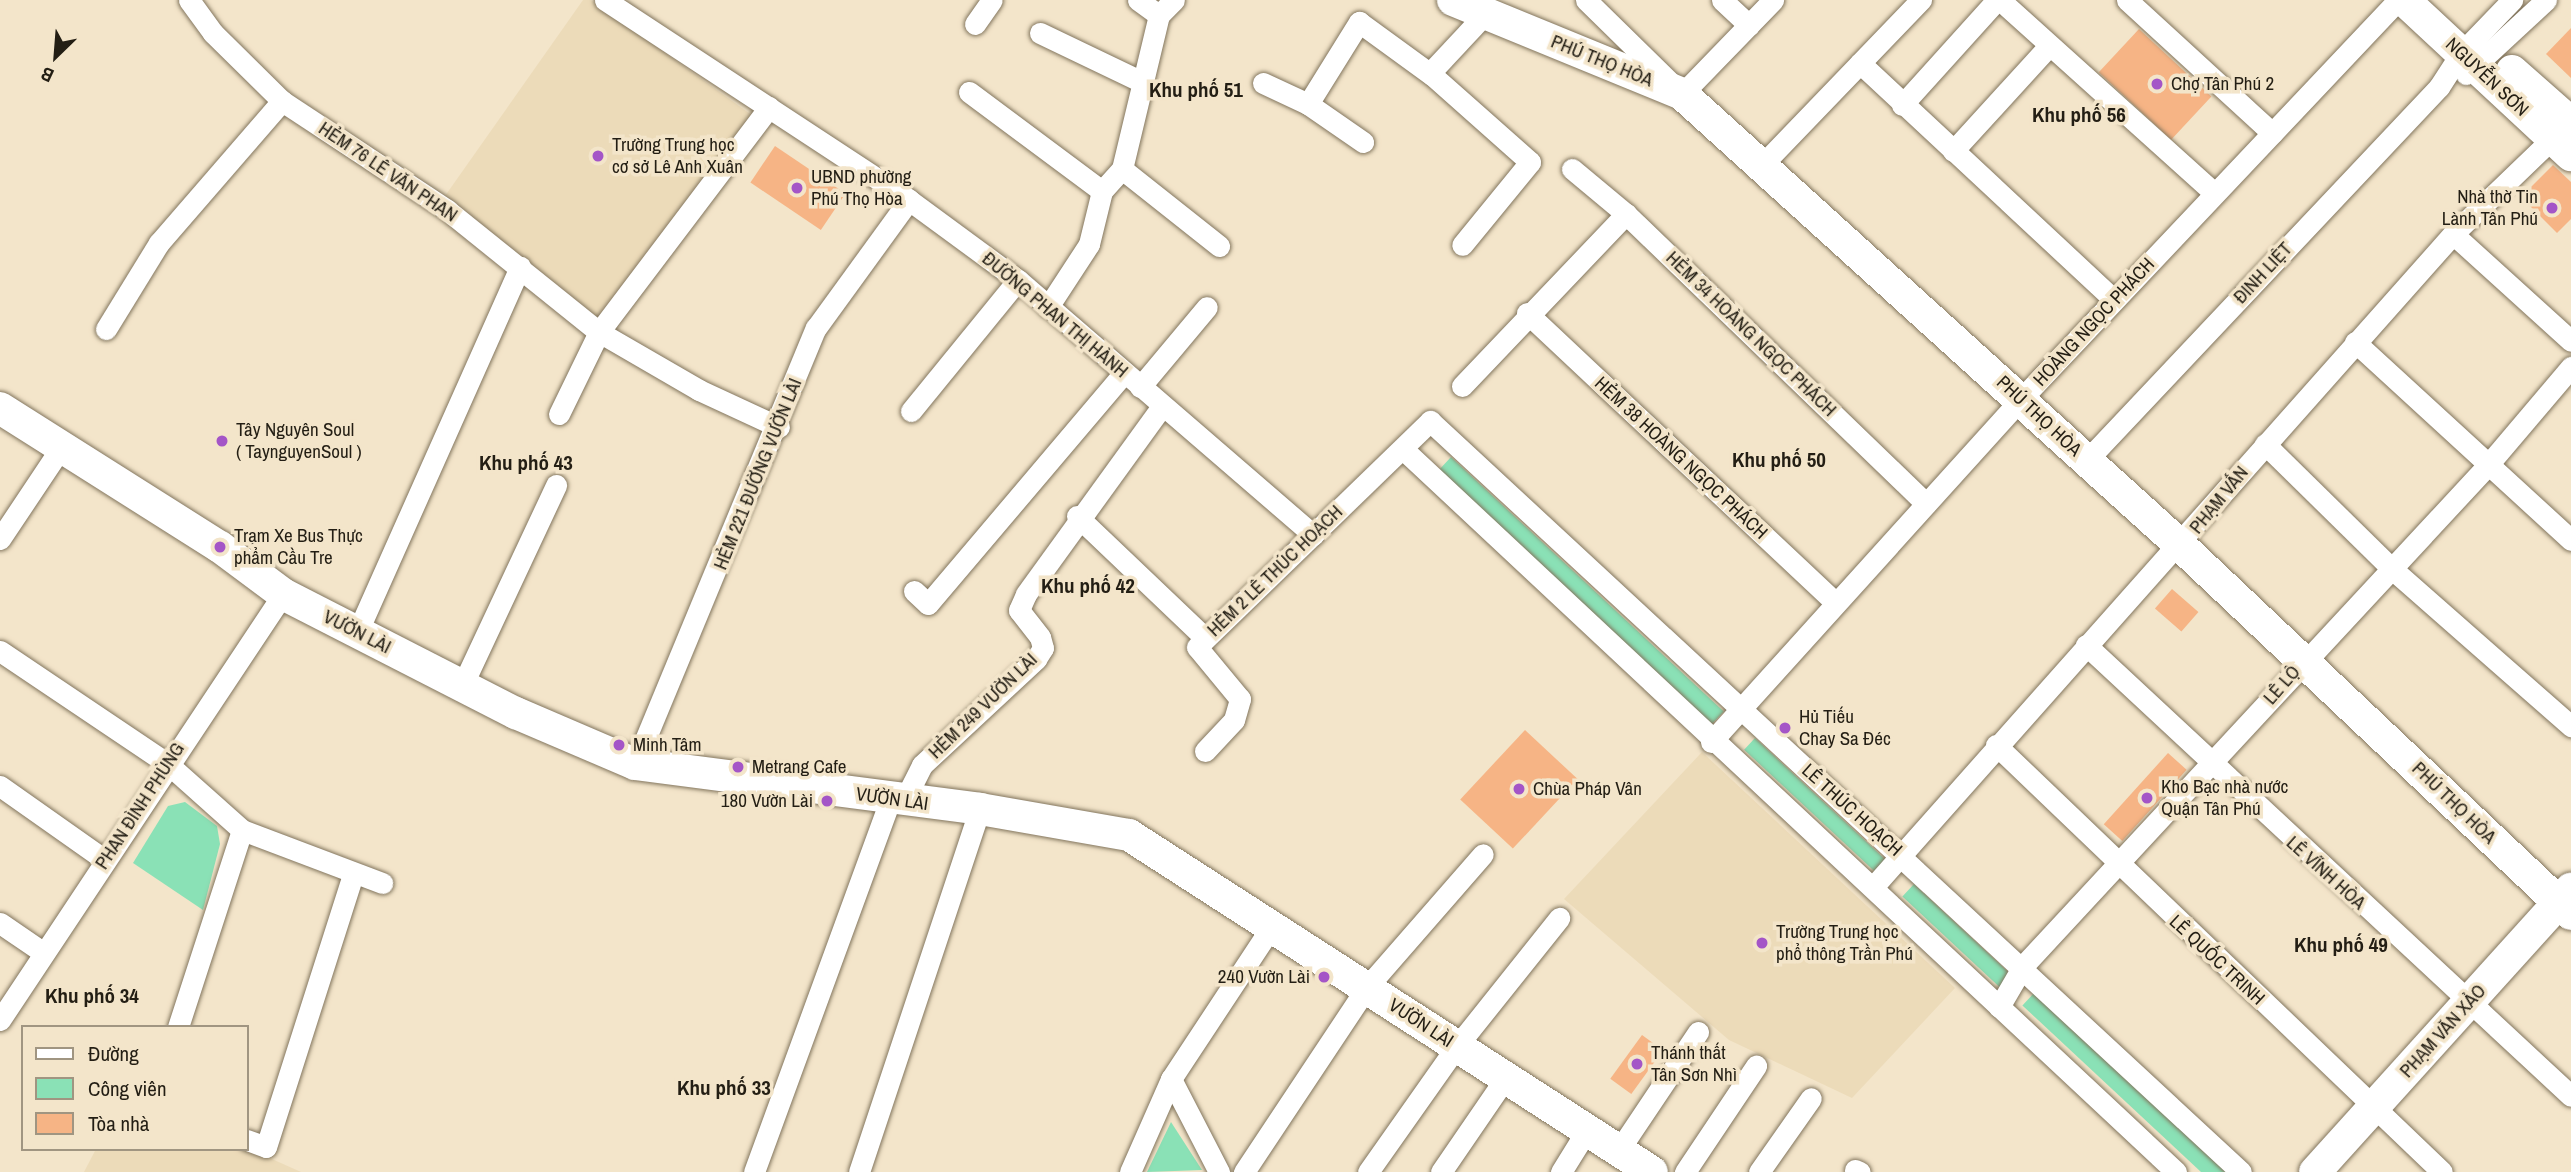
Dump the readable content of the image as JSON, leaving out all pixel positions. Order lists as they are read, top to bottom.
{
  "streets": {
    "street": [
      "PHÚ THỌ HÒA",
      "NGUYỄN SƠN",
      "HẺM 76 LÊ VĂN PHAN",
      "ĐINH LIỆT",
      "ĐƯỜNG PHAN THỊ HÀNH",
      "HOÀNG NGỌC PHÁCH",
      "HẺM 34 HOÀNG NGỌC PHÁCH",
      "HẺM 38 HOÀNG NGỌC PHÁCH",
      "HẺM 221 ĐƯỜNG VƯỜN LÀI",
      "PHẠM VẤN",
      "HẺM 2 LÊ THÚC HOẠCH",
      "VƯỜN LÀI",
      "LÊ LỘ",
      "HẺM 249 VƯỜN LÀI",
      "PHAN ĐÌNH PHÙNG",
      "LÊ THÚC HOẠCH",
      "LÊ VĨNH HÒA",
      "LÊ QUỐC TRINH",
      "PHẠM VĂN XẢO"
    ]
  },
  "crossings": [
    ["PHÚ THỌ HÒA", "ĐINH LIỆT"],
    ["PHÚ THỌ HÒA", "HOÀNG NGỌC PHÁCH"],
    ["PHÚ THỌ HÒA", "PHẠM VẤN"],
    ["PHÚ THỌ HÒA", "LÊ LỘ"],
    ["PHÚ THỌ HÒA", "PHẠM VĂN XẢO"],
    ["NGUYỄN SƠN", "ĐINH LIỆT"],
    ["NGUYỄN SƠN", "PHẠM VẤN"],
    ["HẺM 76 LÊ VĂN PHAN", "HẺM 221 ĐƯỜNG VƯỜN LÀI"],
    ["ĐƯỜNG PHAN THỊ HÀNH", "HẺM 221 ĐƯỜNG VƯỜN LÀI"],
    ["ĐƯỜNG PHAN THỊ HÀNH", "HẺM 2 LÊ THÚC HOẠCH"],
    ["ĐƯỜNG PHAN THỊ HÀNH", "HẺM 249 VƯỜN LÀI"],
    ["HOÀNG NGỌC PHÁCH", "HẺM 34 HOÀNG NGỌC PHÁCH"],
    ["HOÀNG NGỌC PHÁCH", "HẺM 38 HOÀNG NGỌC PHÁCH"],
    ["HOÀNG NGỌC PHÁCH", "LÊ THÚC HOẠCH"],
    ["HẺM 221 ĐƯỜNG VƯỜN LÀI", "VƯỜN LÀI"],
    ["PHẠM VẤN", "LÊ THÚC HOẠCH"],
    ["PHẠM VẤN", "LÊ VĨNH HÒA"],
    ["PHẠM VẤN", "LÊ QUỐC TRINH"],
    ["HẺM 2 LÊ THÚC HOẠCH", "LÊ THÚC HOẠCH"],
    ["VƯỜN LÀI", "HẺM 249 VƯỜN LÀI"],
    ["VƯỜN LÀI", "PHAN ĐÌNH PHÙNG"],
    ["LÊ LỘ", "LÊ THÚC HOẠCH"],
    ["LÊ LỘ", "LÊ VĨNH HÒA"],
    ["LÊ LỘ", "LÊ QUỐC TRINH"],
    ["LÊ VĨNH HÒA", "PHẠM VĂN XẢO"],
    ["LÊ QUỐC TRINH", "PHẠM VĂN XẢO"]
  ],
  "districts": [
    "Khu phố 51",
    "Khu phố 56",
    "Khu phố 50",
    "Khu phố 43",
    "Khu phố 42",
    "Khu phố 49",
    "Khu phố 34",
    "Khu phố 33"
  ],
  "places": [
    "Chợ Tân Phú 2",
    "Trường Trung học cơ sở Lê Anh Xuân",
    "UBND phường Phú Thọ Hòa",
    "Nhà thờ Tin Lành Tân Phú",
    "Tây Nguyên Soul ( TaynguyenSoul )",
    "Trạm Xe Bus Thực phẩm Cầu Tre",
    "Hủ Tiếu Chay Sa Đéc",
    "Minh Tâm",
    "Metrang Cafe",
    "Chùa Pháp Vân",
    "Kho Bạc nhà nước Quận Tân Phú",
    "180 Vườn Lài",
    "Trường Trung học phổ thông Trần Phú",
    "240 Vườn Lài",
    "Thánh thất Tân Sơn Nhì"
  ],
  "legend": ["Đường", "Công viên", "Tòa nhà"],
  "north": "bottom left"
}
